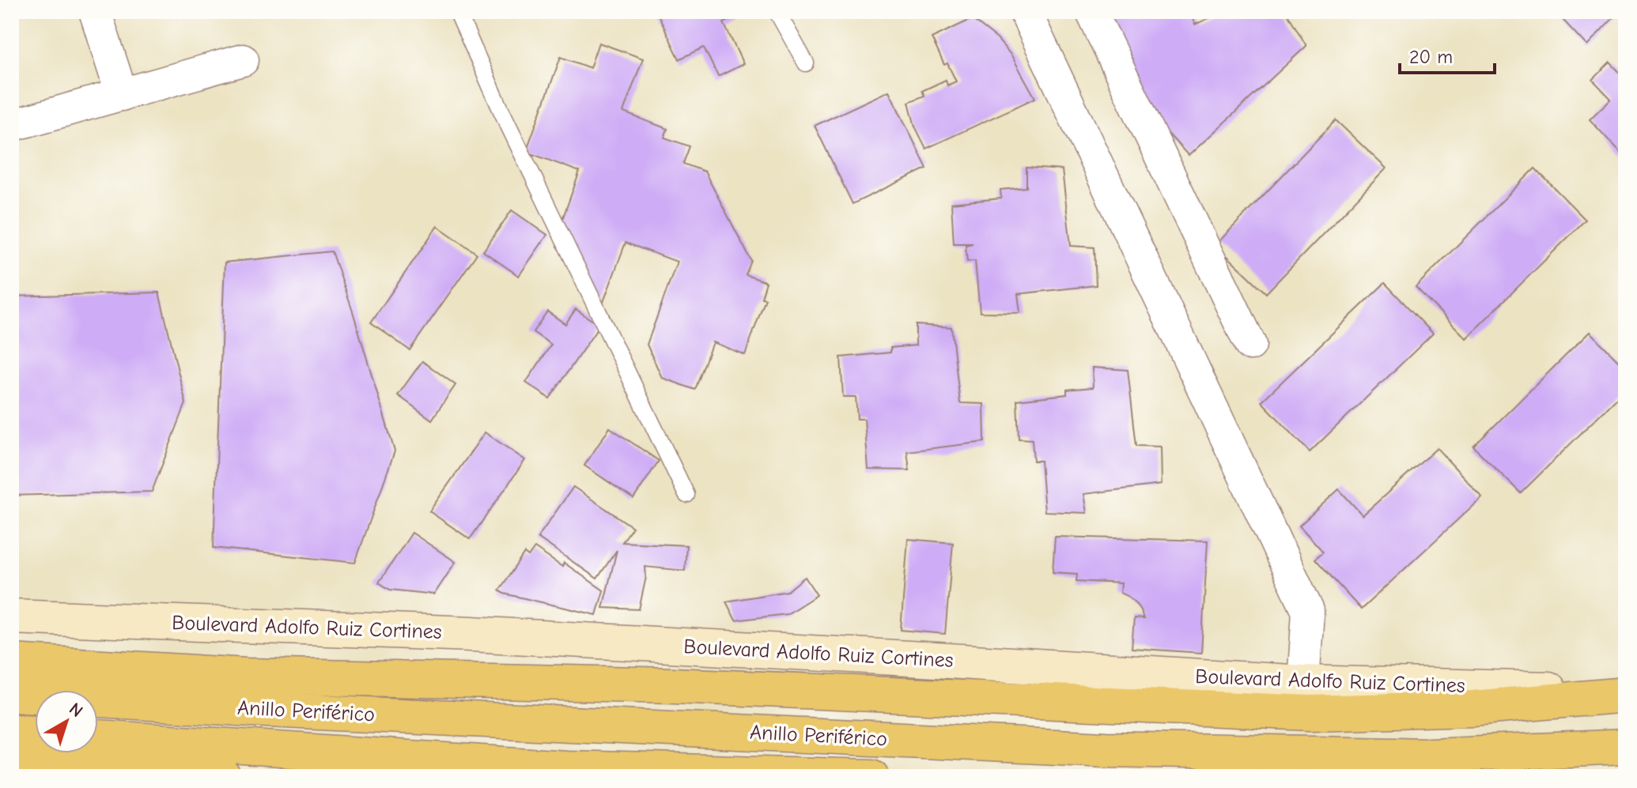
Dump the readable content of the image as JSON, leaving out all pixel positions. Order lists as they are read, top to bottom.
{
  "streets": {
    "highway": ["Anillo Periférico"],
    "main road": ["Boulevard Adolfo Ruiz Cortines"]
  },
  "scale_bar": "20 m",
  "north": "top right"
}
